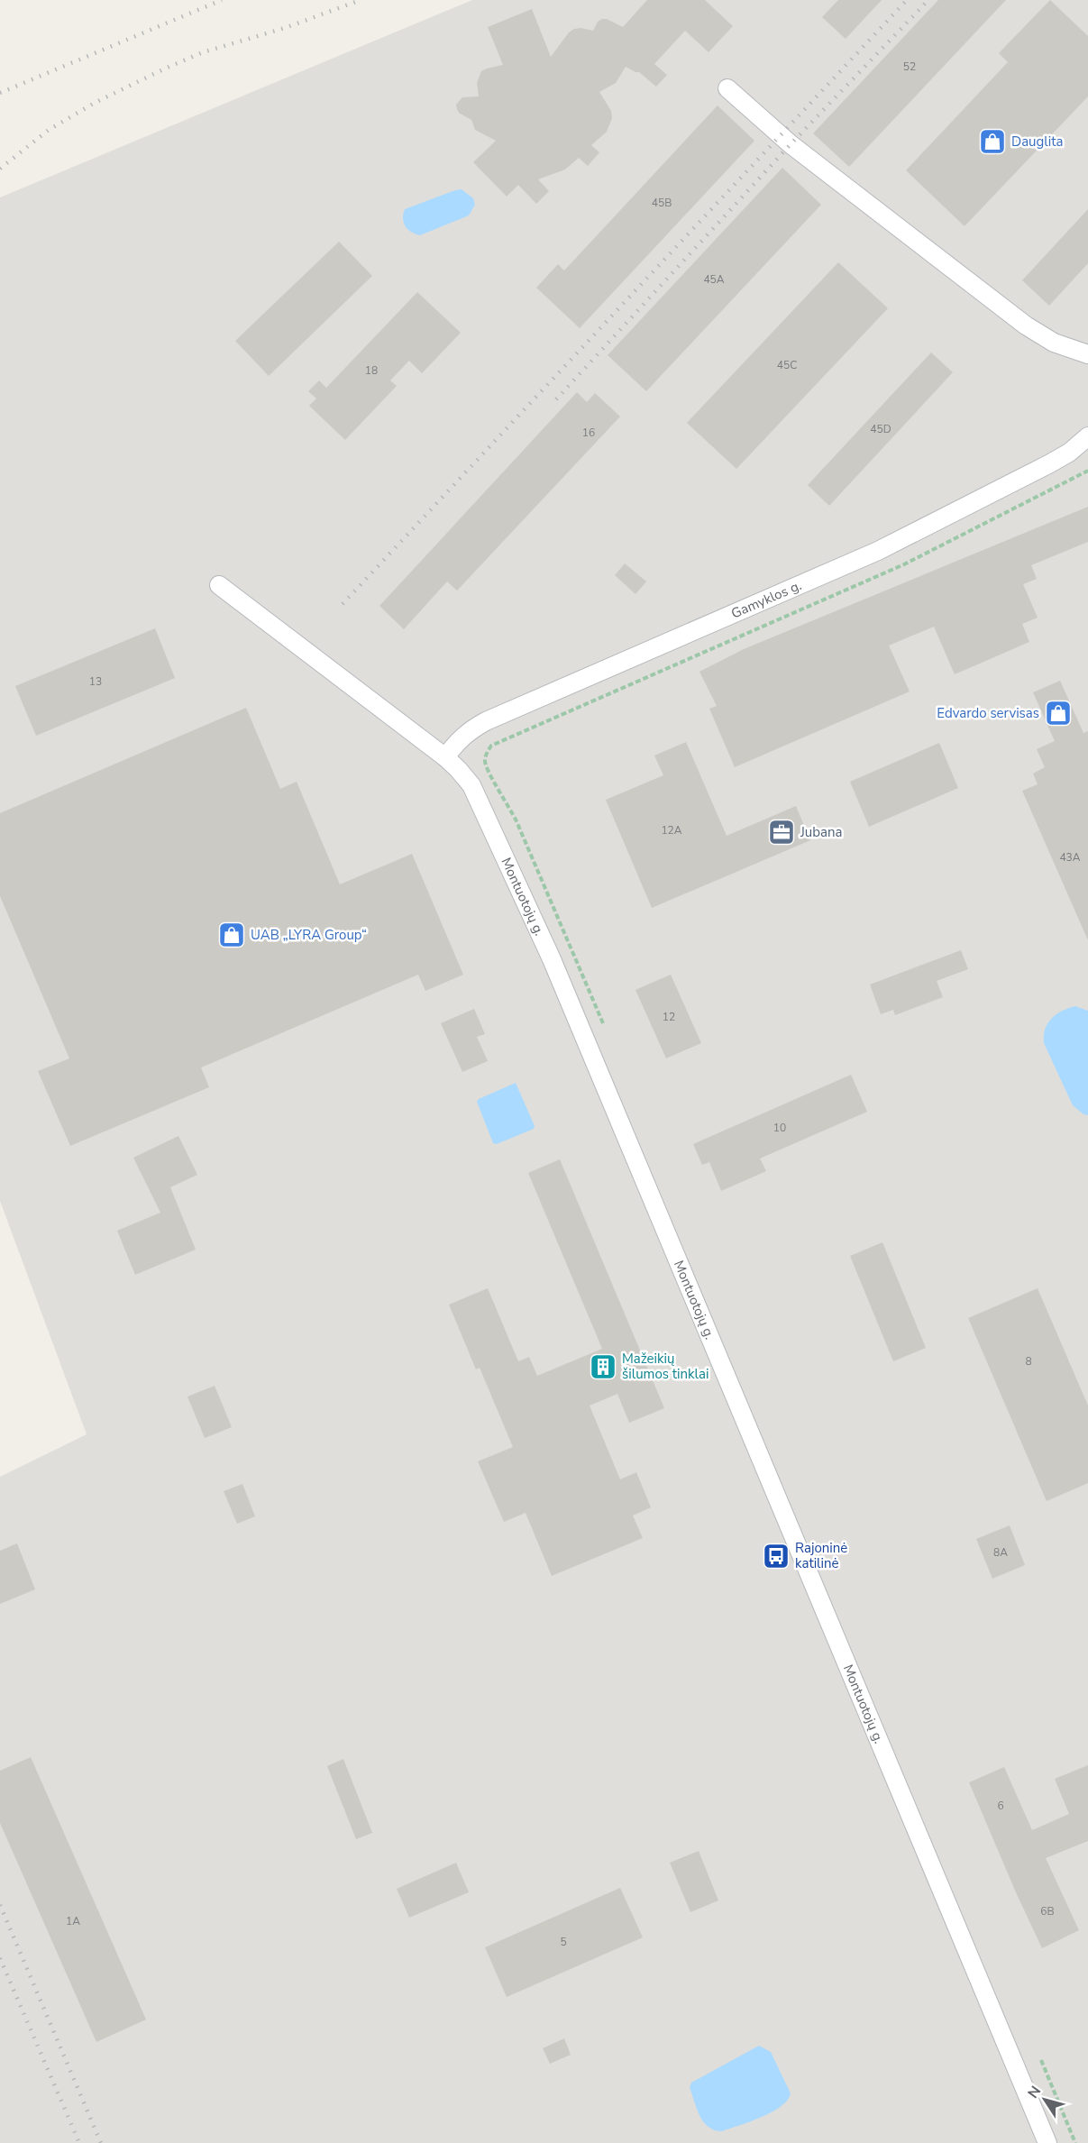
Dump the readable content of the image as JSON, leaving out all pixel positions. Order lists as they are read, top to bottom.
{
  "streets": {
    "street": ["Gamyklos g.", "Montuotojų g."]
  },
  "crossings": [
    ["Gamyklos g.", "Montuotojų g."]
  ],
  "places": {
    "shop": ["Dauglita", "Edvardo servisas", "UAB „LYRA Group“"],
    "office": ["Jubana"],
    "building": ["Mažeikių šilumos tinklai"],
    "bus stop": ["Rajoninė katilinė"]
  },
  "house_numbers": [
    "52",
    "45B",
    "45A",
    "45C",
    "18",
    "45D",
    "16",
    "13",
    "12A",
    "43A",
    "12",
    "10",
    "8",
    "8A",
    "6",
    "6B",
    "1A",
    "5"
  ],
  "north": "top left"
}
